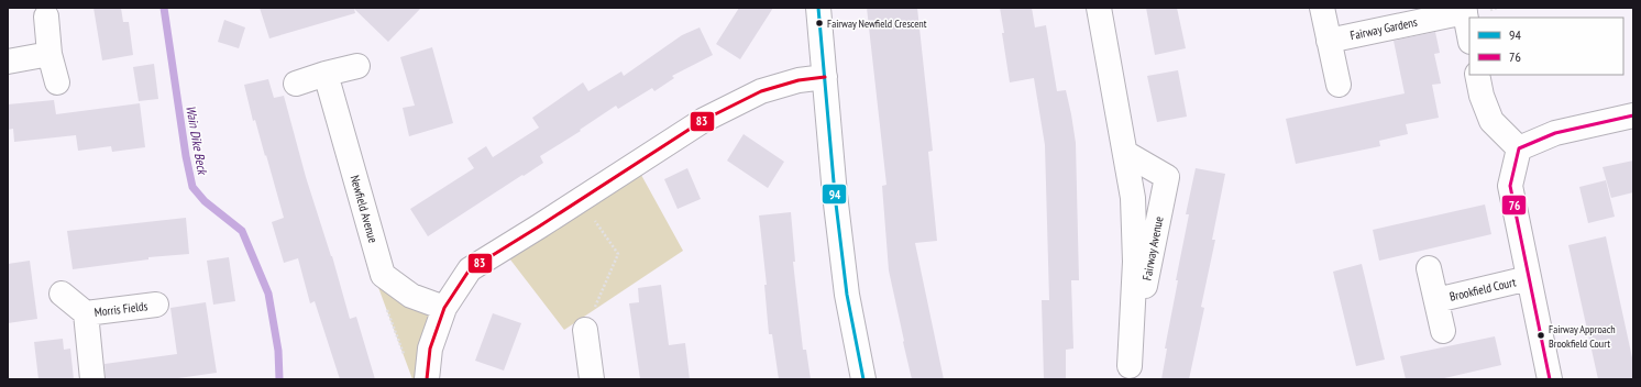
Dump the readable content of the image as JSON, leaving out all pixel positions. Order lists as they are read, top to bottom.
{
  "streets": {
    "street": [
      "Fairway Gardens",
      "Newfield Avenue",
      "Fairway Avenue",
      "Brookfield Court",
      "Morris Fields"
    ]
  },
  "water": ["Wain Dike Beck"],
  "places": ["Fairway Newfield Crescent", "Fairway Approach Brookfield Court"],
  "lines": ["transit line 94", "transit line 83", "transit line 76"],
  "legend": ["94", "76"]
}
